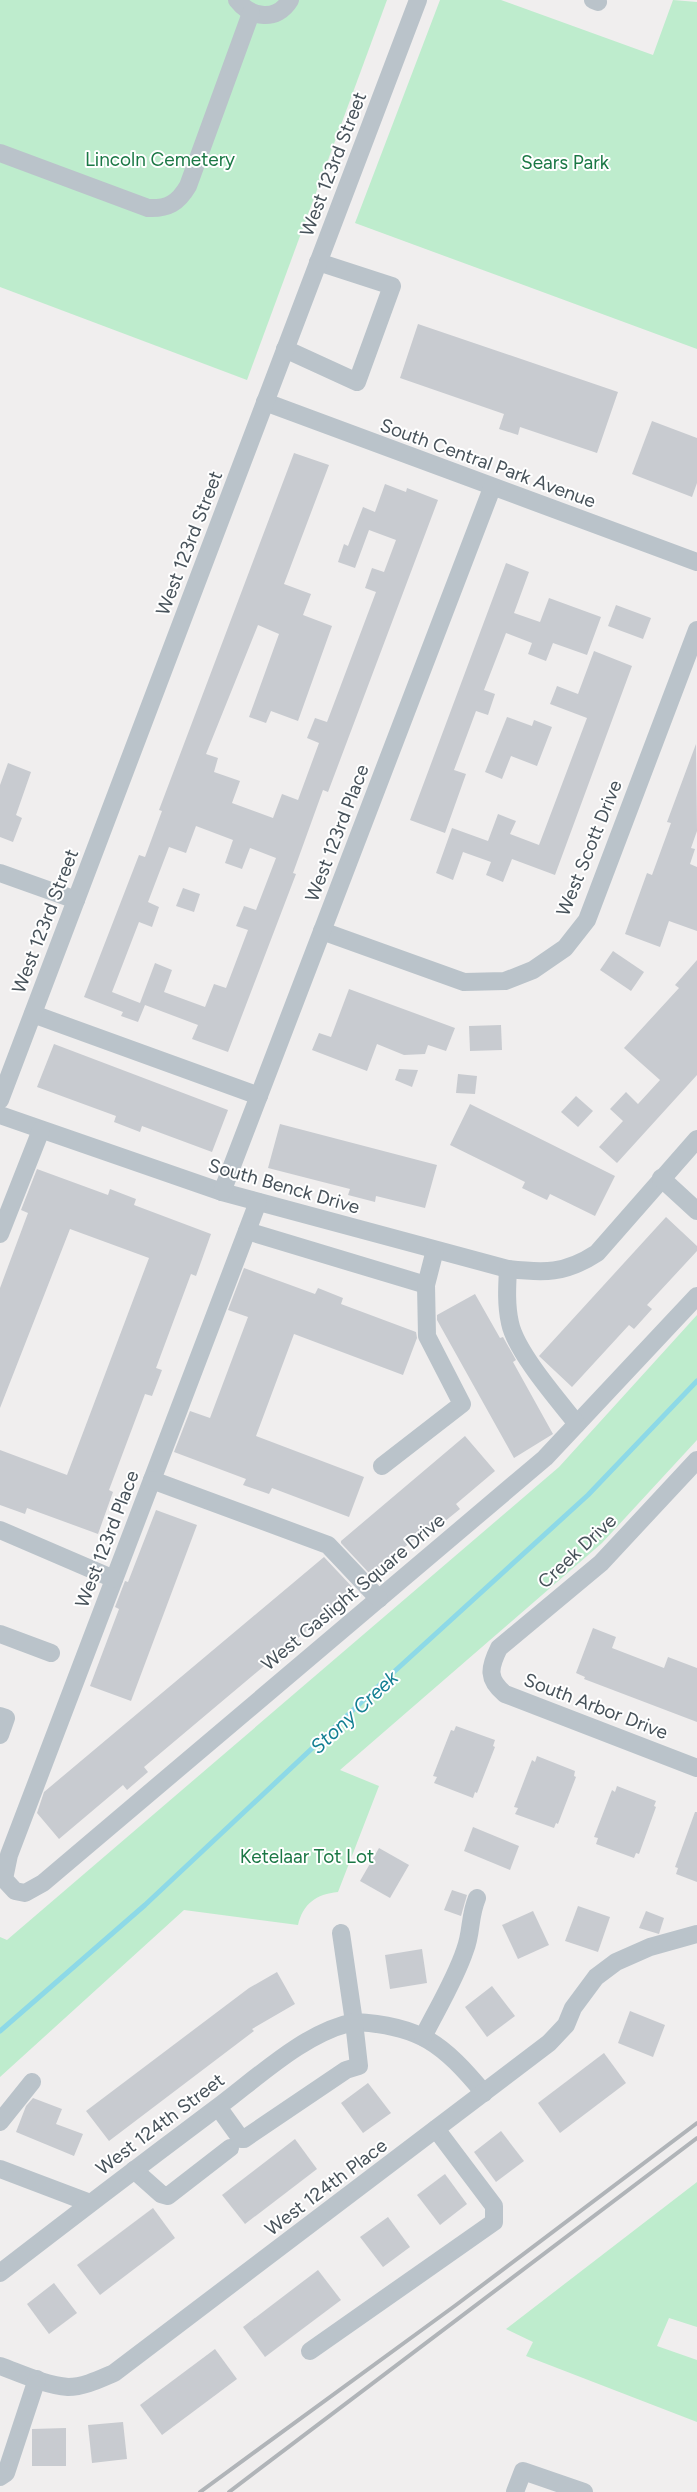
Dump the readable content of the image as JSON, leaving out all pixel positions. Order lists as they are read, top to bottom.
{
  "streets": {
    "street": [
      "West 123rd Street",
      "South Central Park Avenue",
      "West 123rd Place",
      "West Scott Drive",
      "South Benck Drive",
      "Creek Drive",
      "West Gaslight Square Drive",
      "South Arbor Drive",
      "West 124th Street",
      "West 124th Place"
    ]
  },
  "crossings": [
    ["West 123rd Street", "South Central Park Avenue"],
    ["South Central Park Avenue", "West 123rd Place"],
    ["West 123rd Place", "West Scott Drive"],
    ["West 123rd Place", "South Benck Drive"],
    ["West 123rd Place", "West Gaslight Square Drive"],
    ["Creek Drive", "South Arbor Drive"]
  ],
  "water": ["Stony Creek"],
  "parks": ["Lincoln Cemetery", "Sears Park", "Ketelaar Tot Lot"]
}
